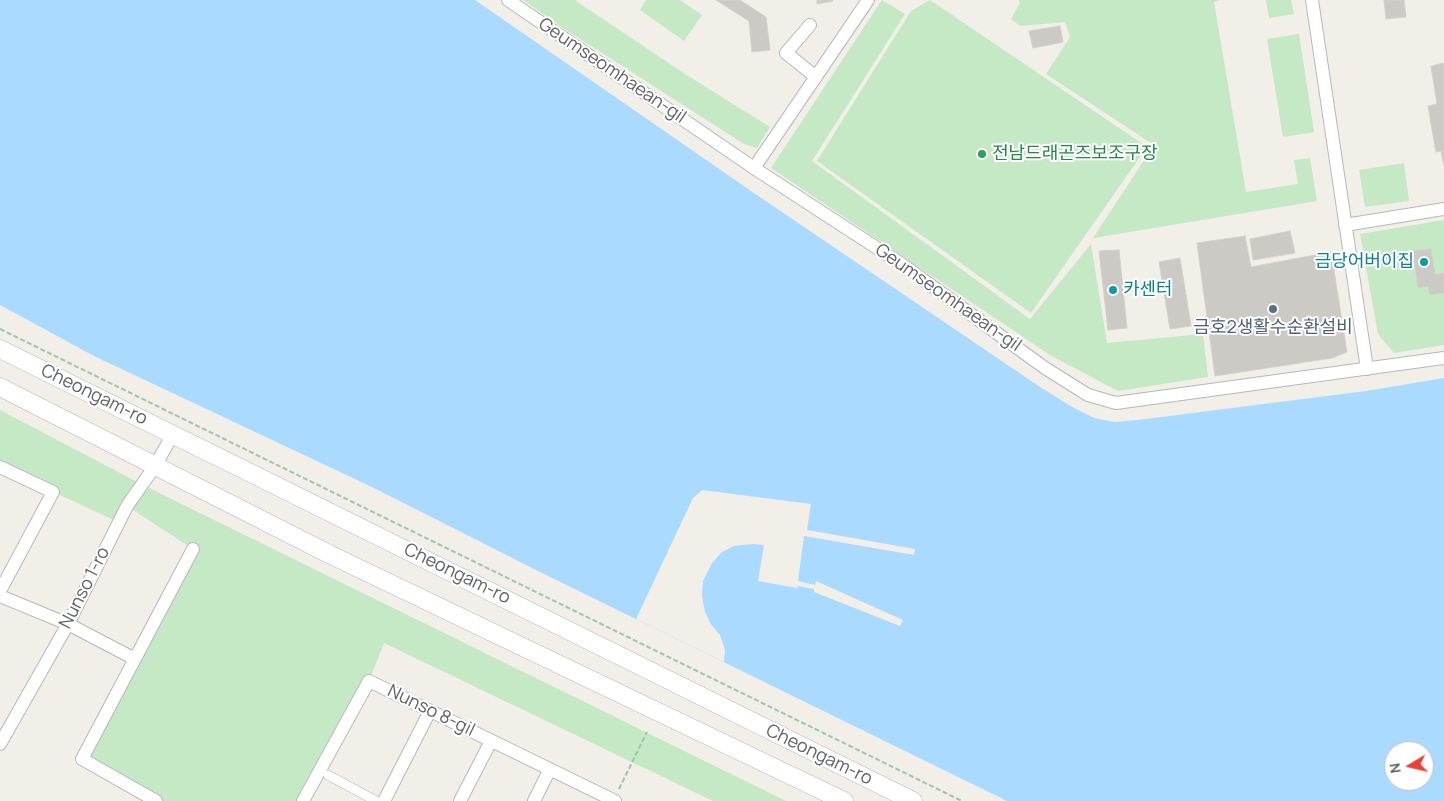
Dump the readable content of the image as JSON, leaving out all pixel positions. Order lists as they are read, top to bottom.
{
  "streets": {
    "main road": ["Cheongam-ro"],
    "street": ["Geumseomhaean-gil", "Nunso 1-ro", "Nunso 8-gil"]
  },
  "crossings": [
    ["Cheongam-ro", "Nunso 1-ro"]
  ],
  "places": [
    "전남드래곤즈보조구장",
    "금당어버이집",
    "카센터",
    "금호2생활수순환설비"
  ],
  "north": "left"
}
